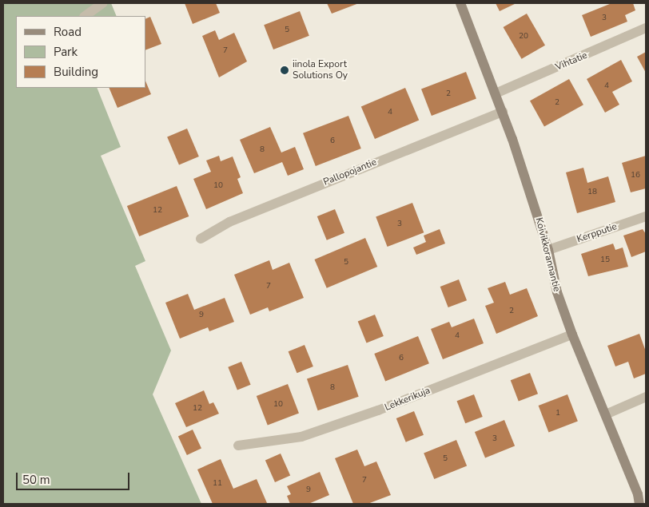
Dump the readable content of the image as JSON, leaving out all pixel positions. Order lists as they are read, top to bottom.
{
  "streets": {
    "street": [
      "Vihtatie",
      "Pallopojantie",
      "Kerpputie",
      "Koivikkorannantie",
      "Lekkerikuja"
    ]
  },
  "crossings": [
    ["Vihtatie", "Koivikkorannantie"],
    ["Pallopojantie", "Koivikkorannantie"],
    ["Kerpputie", "Koivikkorannantie"],
    ["Koivikkorannantie", "Lekkerikuja"]
  ],
  "places": ["iinola Export Solutions Oy"],
  "house_numbers": [
    "3",
    "5",
    "20",
    "7",
    "4",
    "2",
    "2",
    "4",
    "6",
    "8",
    "16",
    "10",
    "18",
    "12",
    "3",
    "15",
    "5",
    "7",
    "2",
    "9",
    "4",
    "6",
    "8",
    "10",
    "12",
    "1",
    "3",
    "5",
    "7",
    "11",
    "9"
  ],
  "legend": ["Road", "Park", "Building"],
  "scale_bar": "50 m"
}
